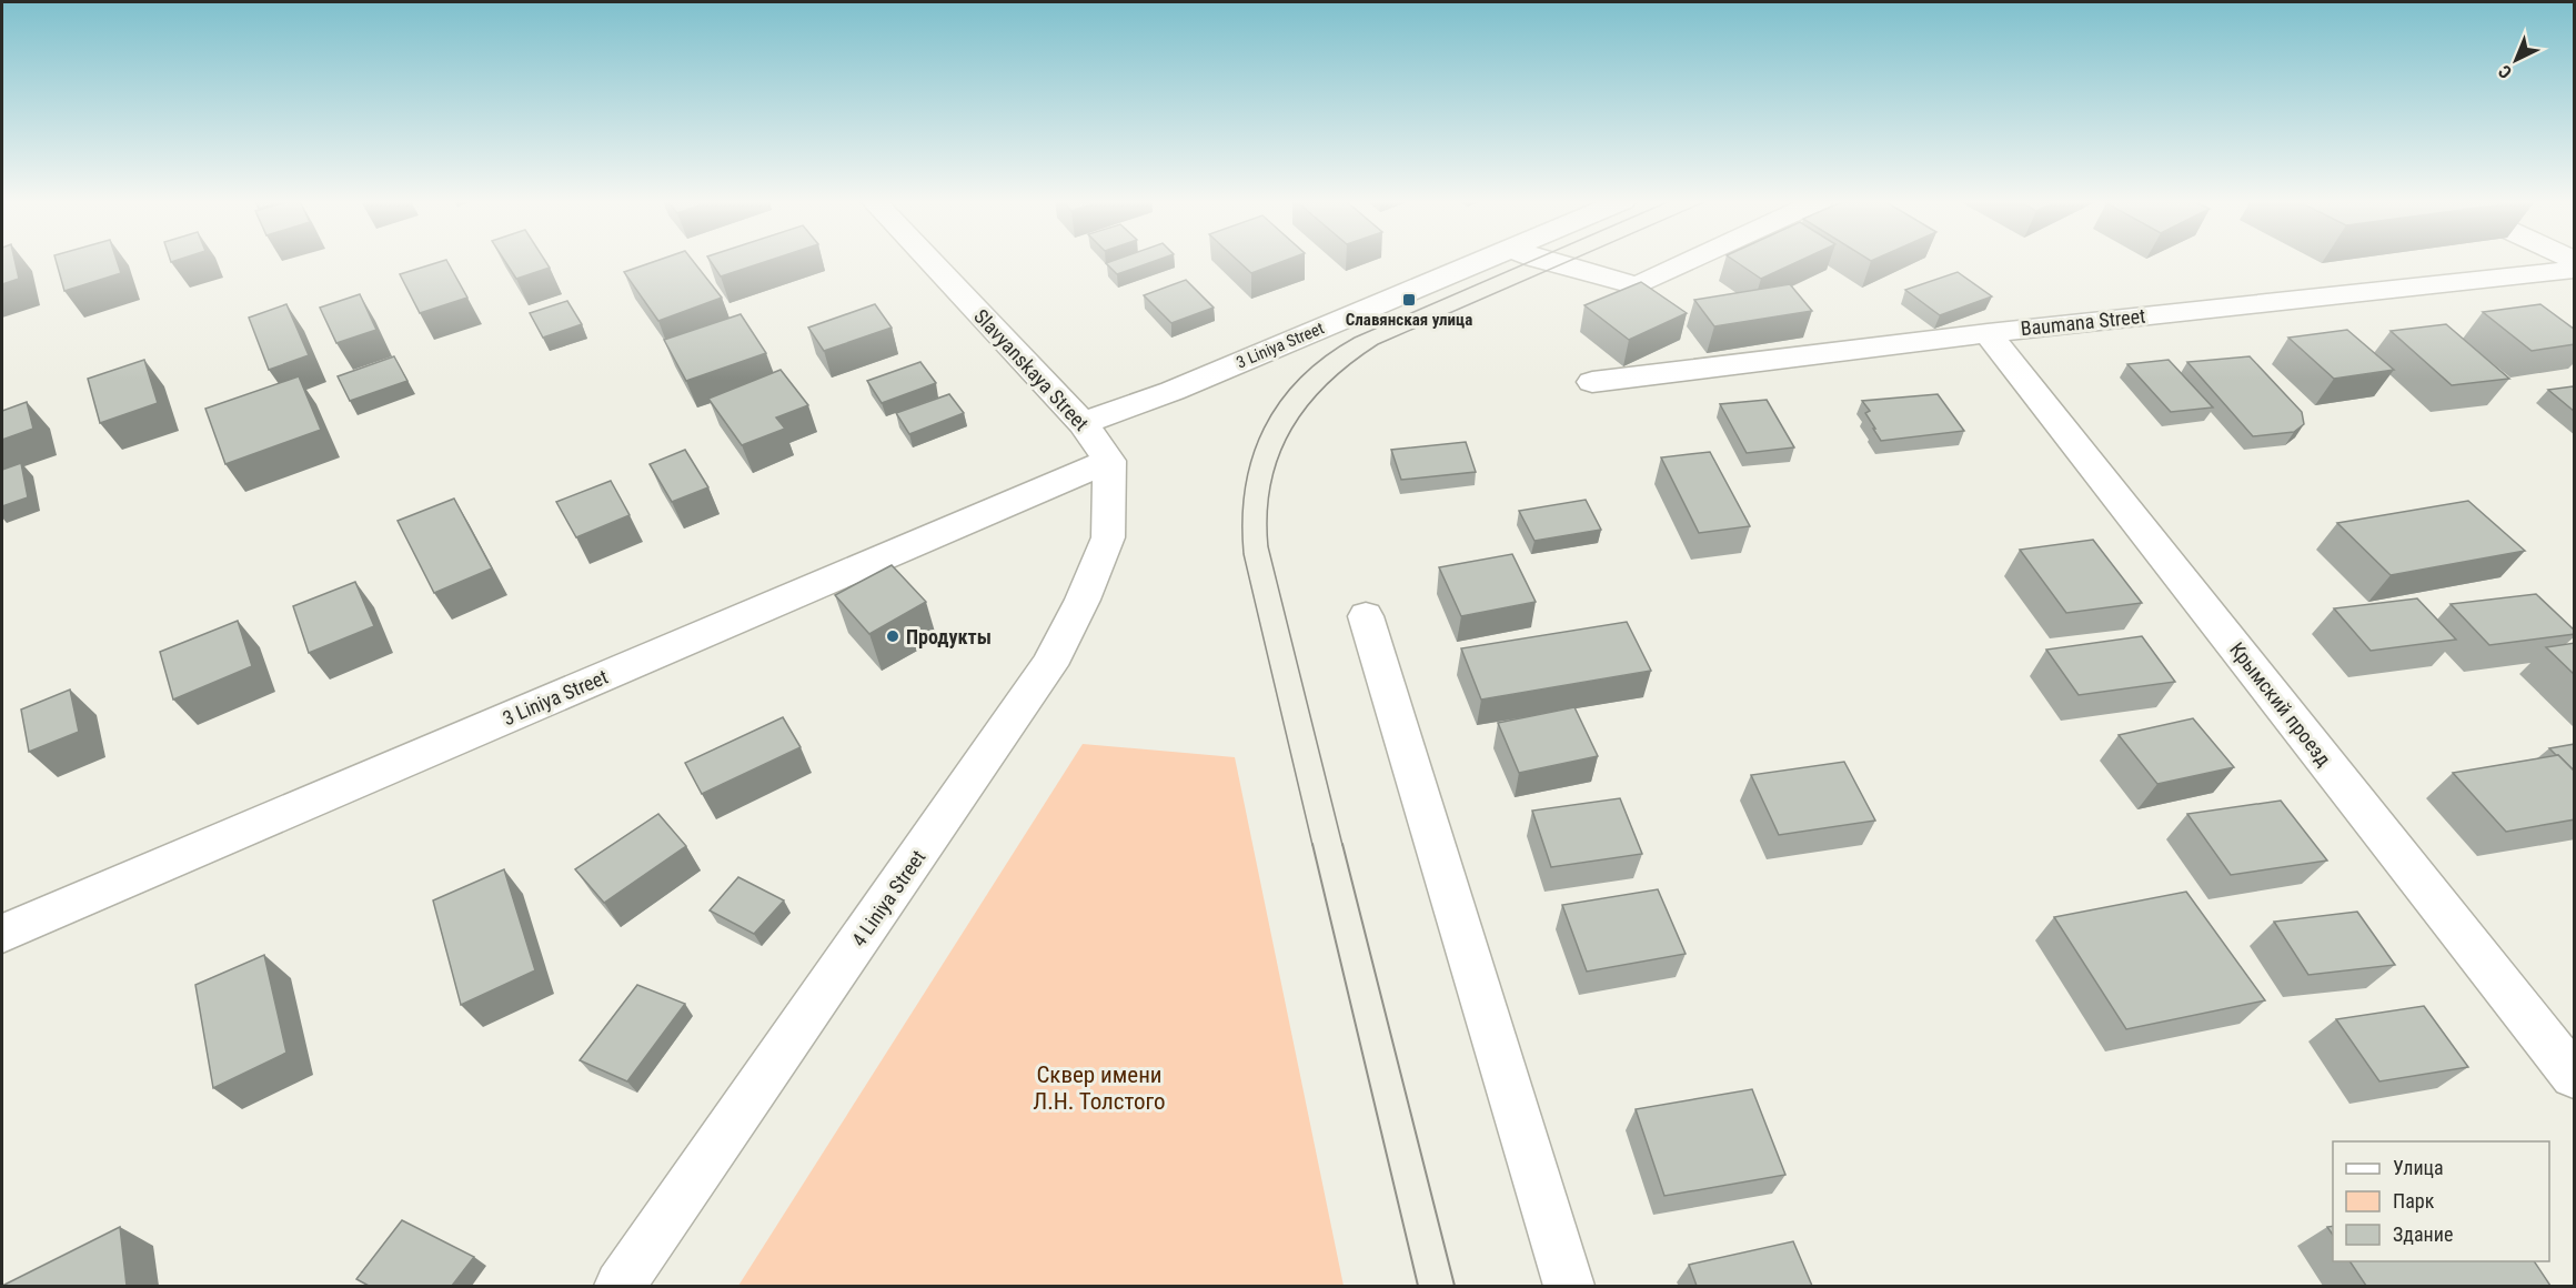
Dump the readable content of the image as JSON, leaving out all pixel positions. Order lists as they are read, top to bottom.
{
  "streets": {
    "street": [
      "Baumana Street",
      "3 Liniya Street",
      "Slavyanskaya Street",
      "Крымский проезд",
      "4 Liniya Street"
    ]
  },
  "crossings": [
    ["Baumana Street", "Крымский проезд"],
    ["3 Liniya Street", "Slavyanskaya Street"],
    ["3 Liniya Street", "4 Liniya Street"],
    ["Slavyanskaya Street", "4 Liniya Street"]
  ],
  "parks": ["Сквер имени Л.Н. Толстого"],
  "places": {
    "transit": ["Славянская улица"],
    "other": ["Продукты"]
  },
  "legend": ["Улица", "Парк", "Здание"],
  "north": "bottom left"
}
